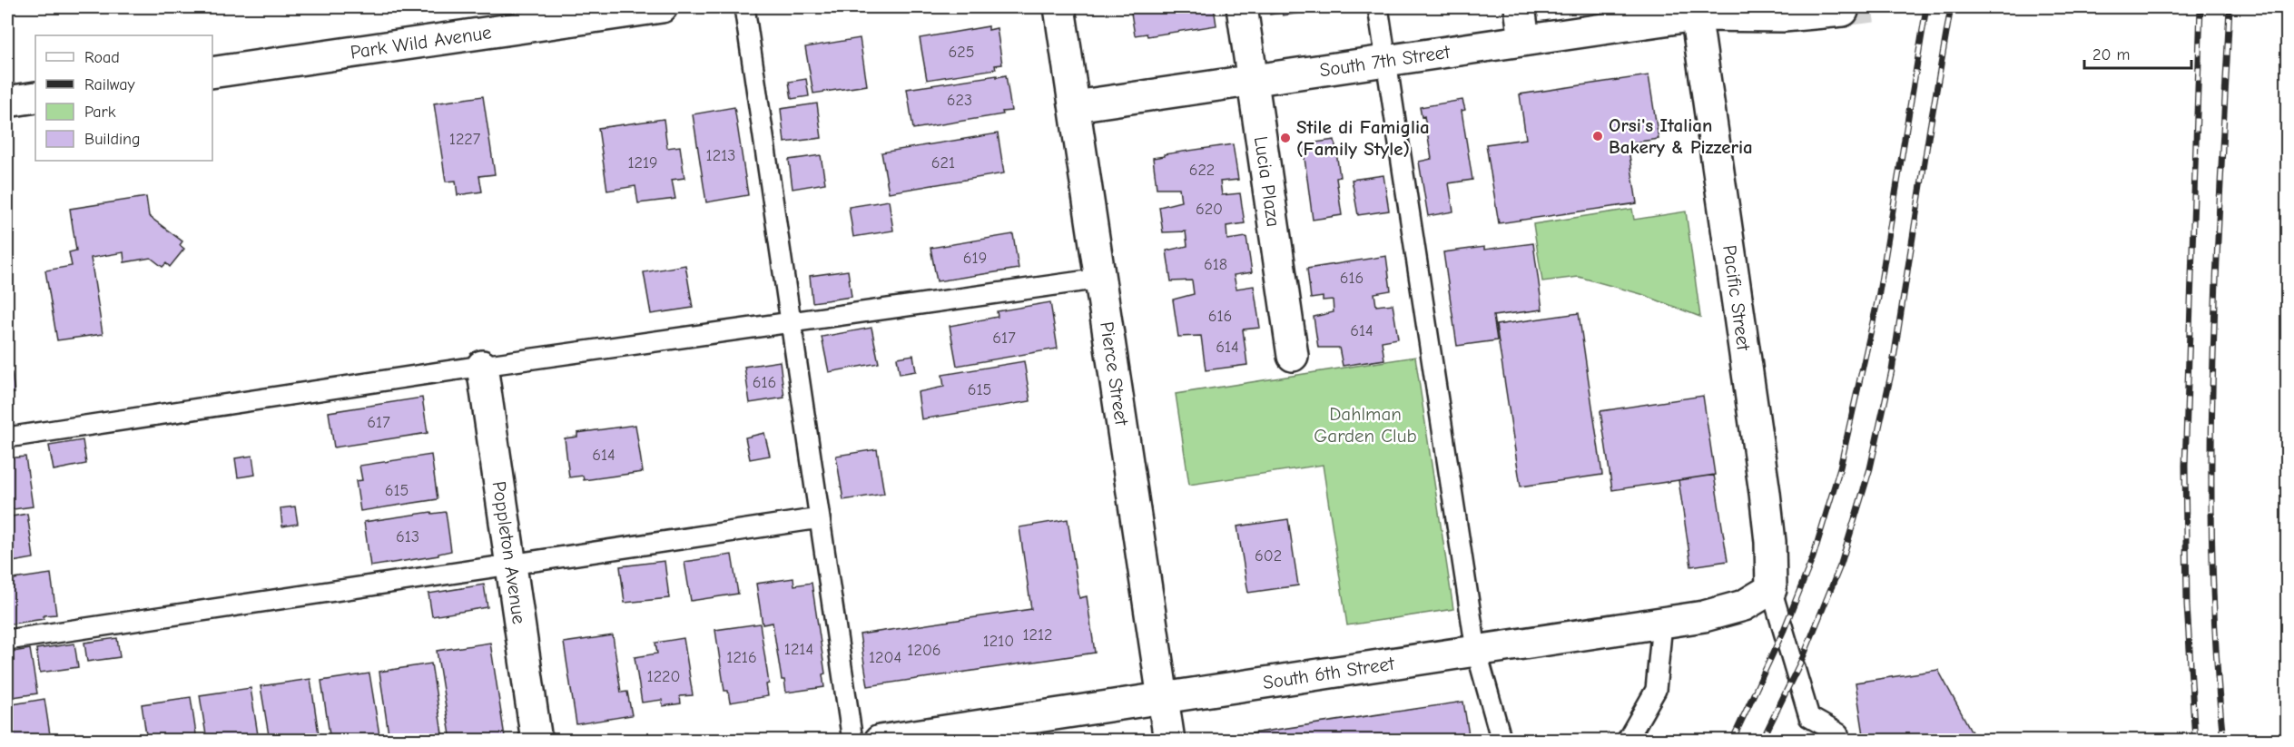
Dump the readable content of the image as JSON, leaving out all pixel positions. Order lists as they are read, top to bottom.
{
  "streets": {
    "street": [
      "Park Wild Avenue",
      "South 7th Street",
      "Lucia Plaza",
      "Pacific Street",
      "Pierce Street",
      "Poppleton Avenue",
      "South 6th Street"
    ]
  },
  "crossings": [
    ["South 7th Street", "Lucia Plaza"],
    ["South 7th Street", "Pacific Street"],
    ["South 7th Street", "Pierce Street"],
    ["Pacific Street", "South 6th Street"],
    ["Pierce Street", "South 6th Street"]
  ],
  "parks": ["Dahlman Garden Club"],
  "places": ["Orsi's Italian Bakery & Pizzeria", "Stile di Famiglia (Family Style)"],
  "house_numbers": [
    "625",
    "623",
    "1227",
    "1213",
    "1219",
    "621",
    "622",
    "620",
    "619",
    "618",
    "616",
    "616",
    "614",
    "617",
    "614",
    "616",
    "615",
    "617",
    "614",
    "615",
    "613",
    "602",
    "1212",
    "1210",
    "1214",
    "1206",
    "1216",
    "1204",
    "1220"
  ],
  "legend": [
    "Road",
    "Railway",
    "Park",
    "Building"
  ],
  "scale_bar": "20 m"
}
